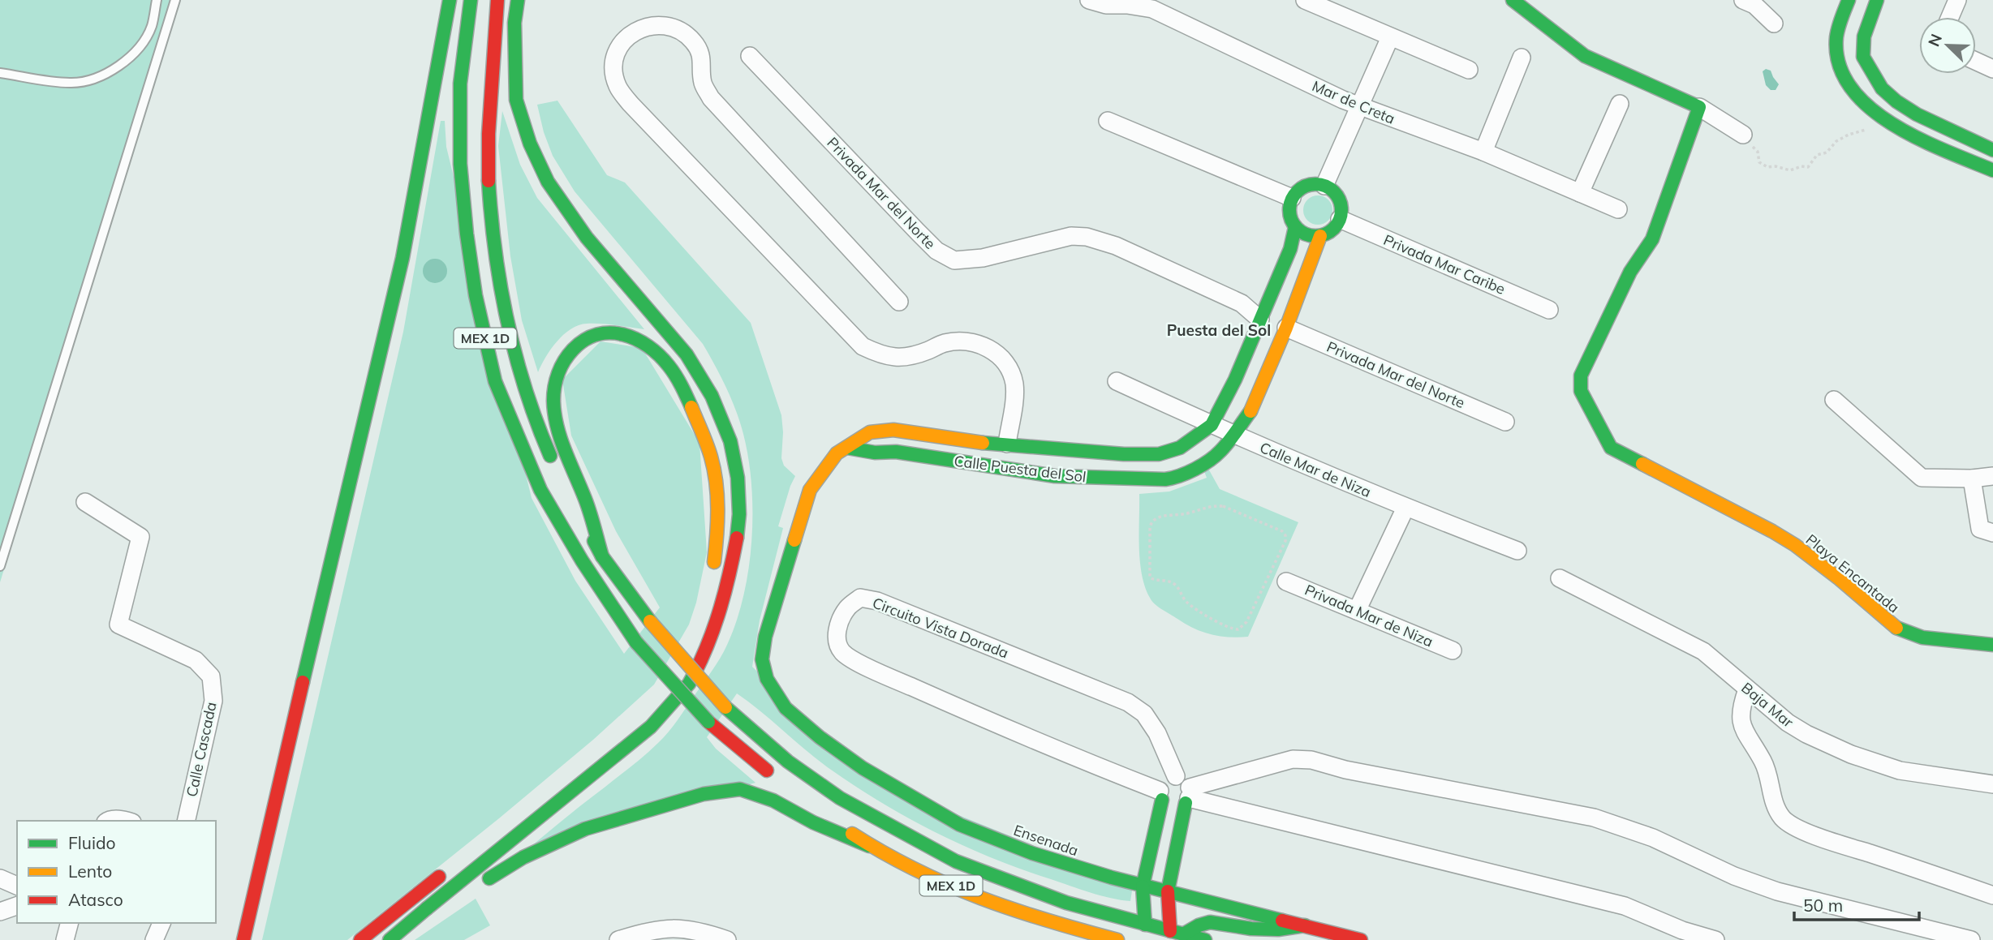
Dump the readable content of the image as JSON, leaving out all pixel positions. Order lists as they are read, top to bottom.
{
  "streets": {
    "main road": [
      "MEX 1D",
      "Calle Puesta del Sol",
      "Playa Encantada",
      "Ensenada"
    ],
    "street": [
      "Mar de Creta",
      "Privada Mar del Norte",
      "Privada Mar Caribe",
      "Calle Mar de Niza",
      "Privada Mar de Niza",
      "Circuito Vista Dorada",
      "Baja Mar",
      "Calle Cascada"
    ]
  },
  "crossings": [
    ["Privada Mar del Norte", "Calle Puesta del Sol"],
    ["Privada Mar Caribe", "Calle Puesta del Sol"],
    ["Calle Puesta del Sol", "Calle Mar de Niza"],
    ["Calle Puesta del Sol", "Ensenada"]
  ],
  "districts": ["Puesta del Sol"],
  "legend": ["Fluido", "Lento", "Atasco"],
  "scale_bar": "50 m",
  "north": "top left"
}
